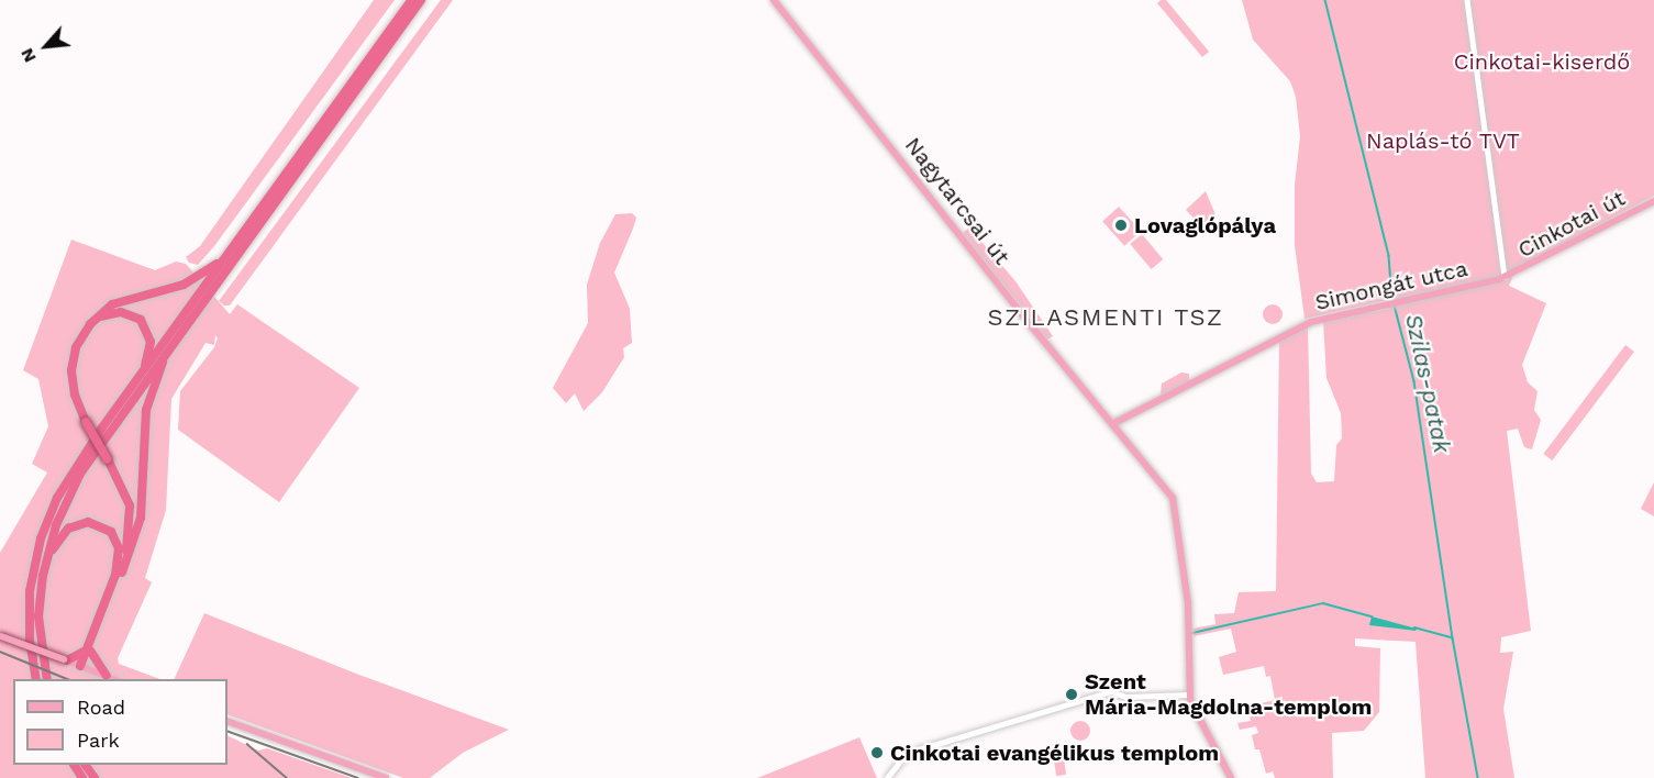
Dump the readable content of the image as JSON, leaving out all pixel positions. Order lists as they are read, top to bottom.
{
  "streets": {
    "main road": ["Nagytarcsai út", "Cinkotai út", "Simongát utca"]
  },
  "crossings": [
    ["Nagytarcsai út", "Simongát utca"],
    ["Cinkotai út", "Simongát utca"]
  ],
  "districts": ["SZILASMENTI TSZ"],
  "water": ["Szilas-patak"],
  "parks": ["Cinkotai-kiserdő", "Naplás-tó TVT"],
  "places": ["Lovaglópálya", "Szent Mária-Magdolna-templom", "Cinkotai evangélikus templom"],
  "legend": ["Road", "Park"],
  "north": "bottom left"
}
